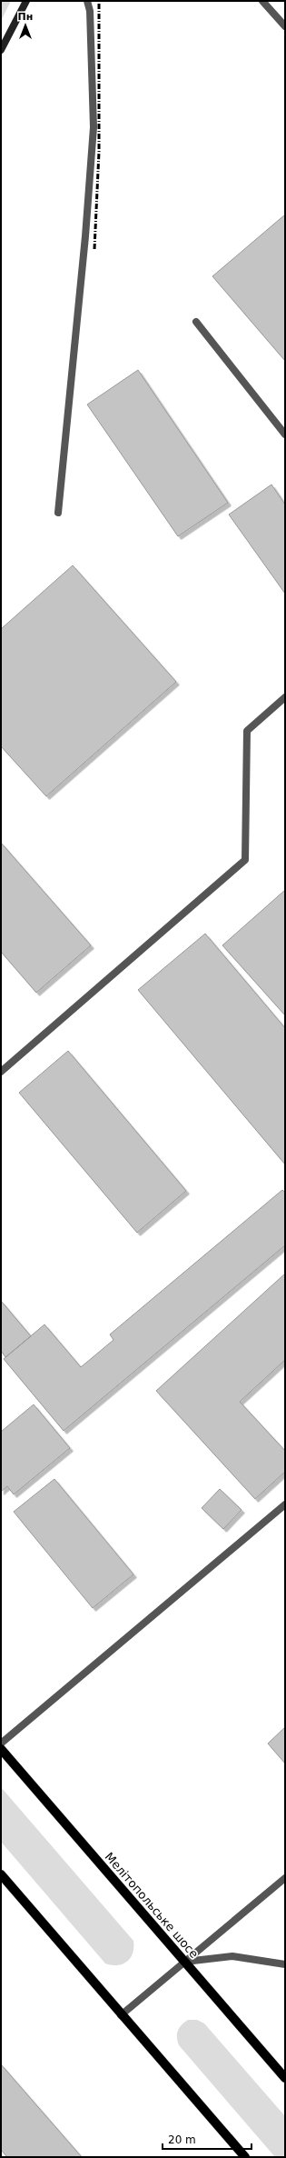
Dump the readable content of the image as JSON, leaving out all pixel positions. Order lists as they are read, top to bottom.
{
  "streets": {
    "main road": ["Мелітопольське шосе"]
  },
  "scale_bar": "20 m",
  "north": "top"
}
